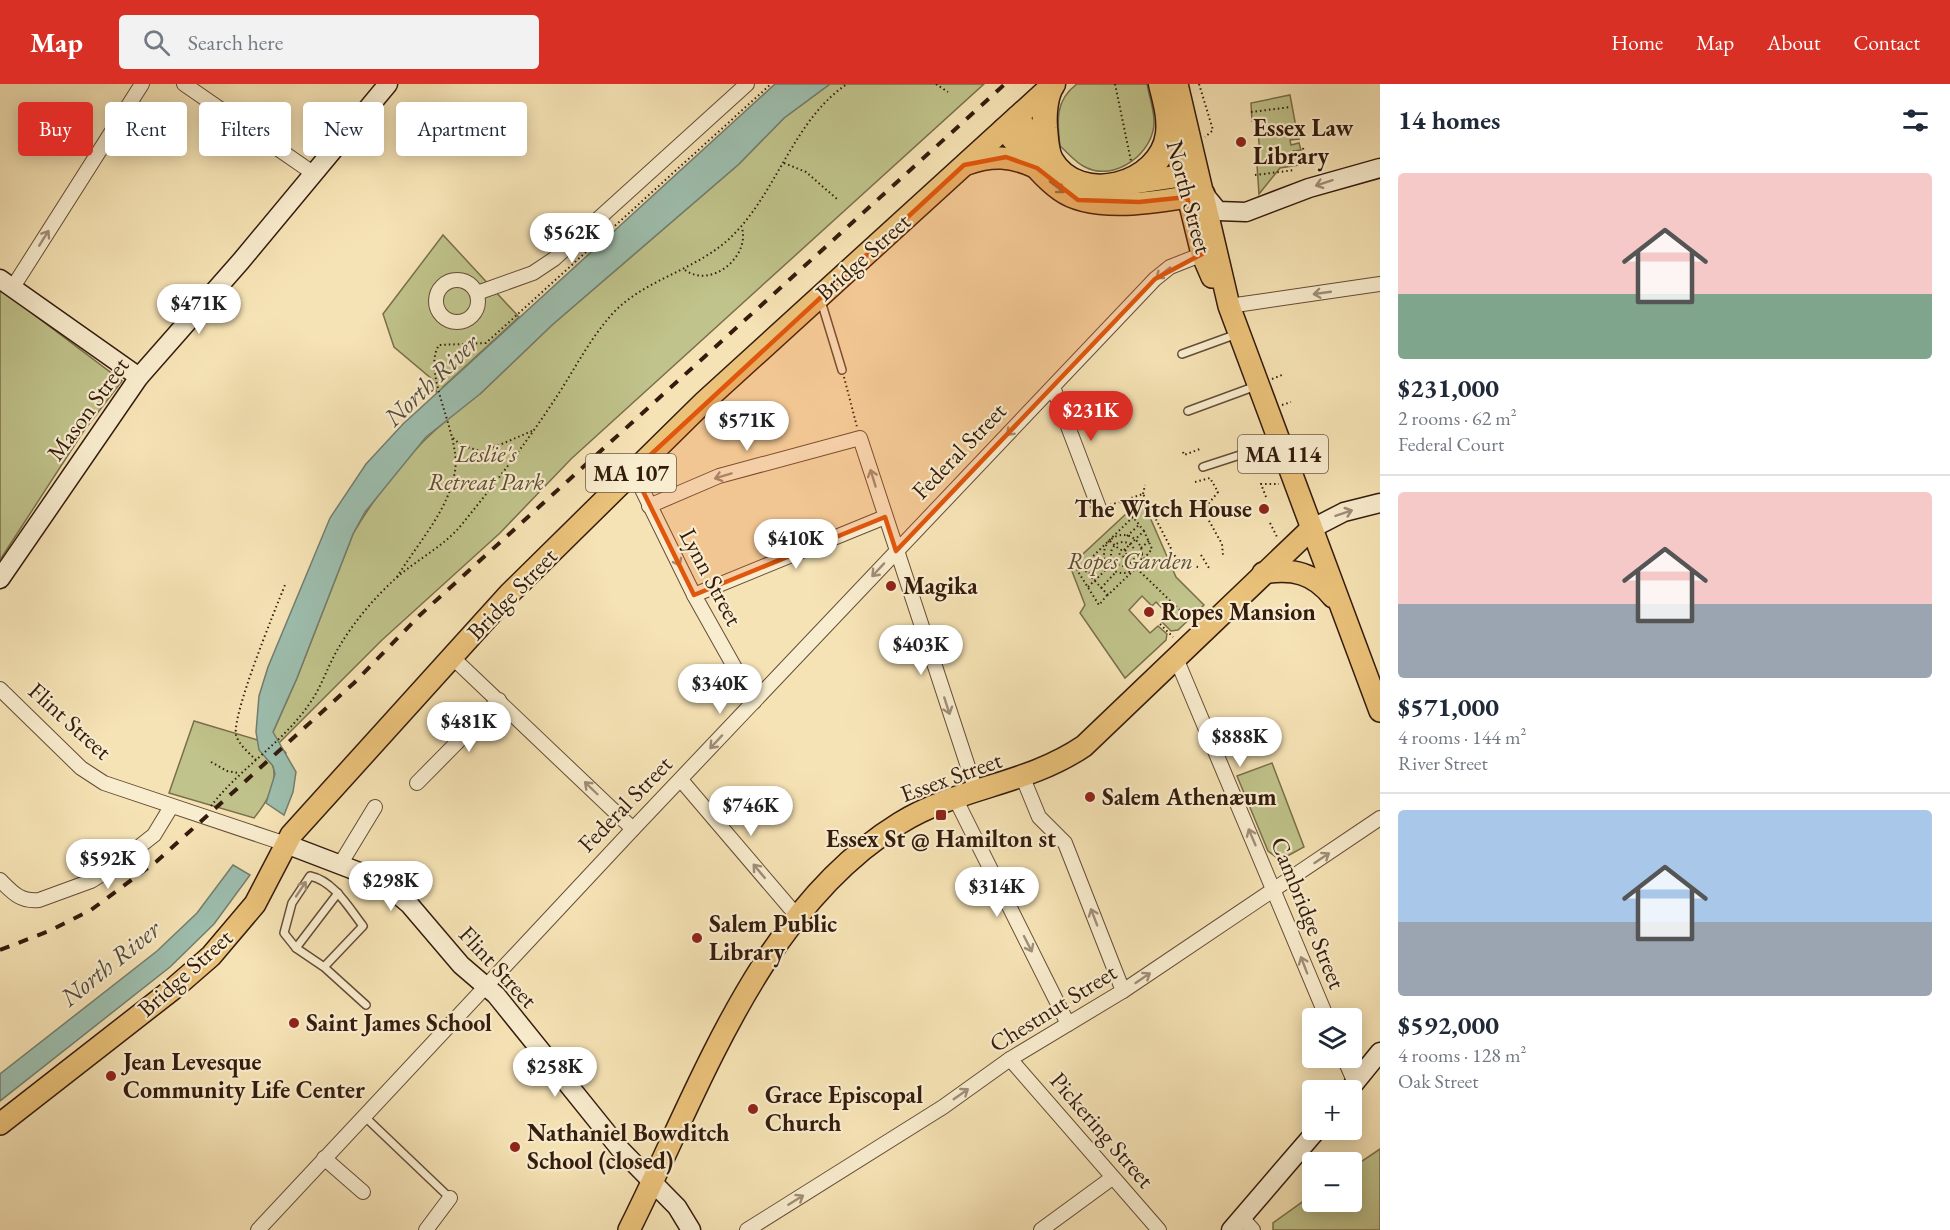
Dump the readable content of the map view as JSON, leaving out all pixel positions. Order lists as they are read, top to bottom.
{
  "streets": {
    "highway": ["North Street", "MA 114"],
    "main road": ["Bridge Street", "MA 107", "Essex Street"],
    "street": [
      "Mason Street",
      "Federal Street",
      "Lynn Street",
      "Flint Street",
      "Cambridge Street",
      "Chestnut Street",
      "Pickering Street"
    ]
  },
  "crossings": [
    ["North Street", "Federal Street"],
    ["North Street", "MA 114"],
    ["North Street", "Essex Street"],
    ["Bridge Street", "Lynn Street"],
    ["Bridge Street", "Flint Street"],
    ["Federal Street", "Lynn Street"],
    ["Federal Street", "Flint Street"],
    ["MA 114", "Essex Street"],
    ["Flint Street", "Essex Street"],
    ["Essex Street", "Cambridge Street"],
    ["Cambridge Street", "Chestnut Street"],
    ["Chestnut Street", "Pickering Street"]
  ],
  "one_way": [
    "Federal Street",
    "Lynn Street",
    "Cambridge Street",
    "Chestnut Street"
  ],
  "water": ["North River"],
  "parks": ["Leslie's Retreat Park", "Ropes Garden"],
  "places": {
    "other": [
      "Essex Law Library",
      "The Witch House",
      "Magika",
      "Ropes Mansion",
      "Salem Athenæum",
      "Salem Public Library",
      "Saint James School",
      "Jean Levesque Community Life Center",
      "Grace Episcopal Church",
      "Nathaniel Bowditch School (closed)"
    ],
    "transit": ["Essex St @ Hamilton st"]
  },
  "page": {
    "header": "Map",
    "search": "Search here",
    "nav": [
      "Home",
      "Map",
      "About",
      "Contact"
    ],
    "heading": "14 homes",
    "chip": [
      "Buy",
      "Rent",
      "Filters",
      "New",
      "Apartment"
    ],
    "list": [
      {
        "name": "$231,000",
        "note": "2 rooms · 62 m² · Federal Court"
      },
      {
        "name": "$571,000",
        "note": "4 rooms · 144 m² · River Street"
      },
      {
        "name": "$592,000",
        "note": "4 rooms · 128 m² · Oak Street"
      }
    ],
    "price": [
      "$562K",
      "$471K",
      "$231K",
      "$571K",
      "$410K",
      "$403K",
      "$340K",
      "$481K",
      "$888K",
      "$746K",
      "$592K",
      "$298K",
      "$314K",
      "$258K"
    ],
    "map_buttons": ["+", "−"]
  }
}
